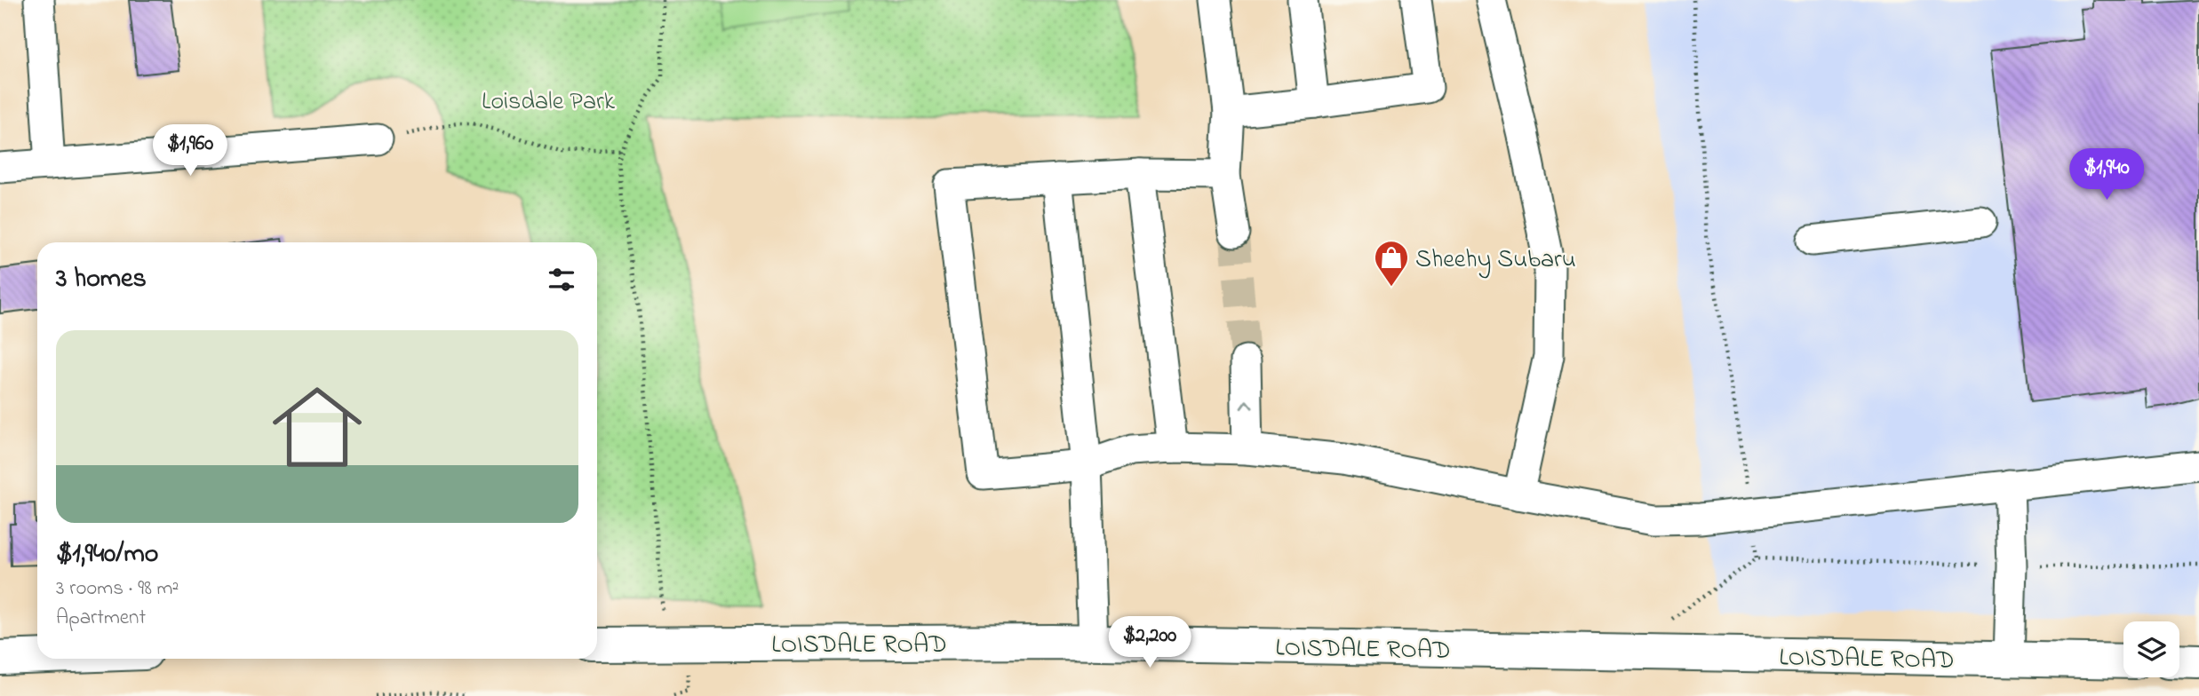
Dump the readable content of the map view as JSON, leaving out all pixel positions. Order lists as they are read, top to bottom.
{
  "streets": {
    "main road": ["LOISDALE ROAD"]
  },
  "parks": ["Loisdale Park"],
  "places": {
    "shop": ["Sheehy Subaru"]
  },
  "page": {
    "price": ["$1,960", "$1,940", "$2,200"],
    "heading": "3 homes",
    "list": [
      {
        "name": "$1,940/mo",
        "note": "3 rooms · 98 m² · Apartment"
      }
    ]
  }
}
